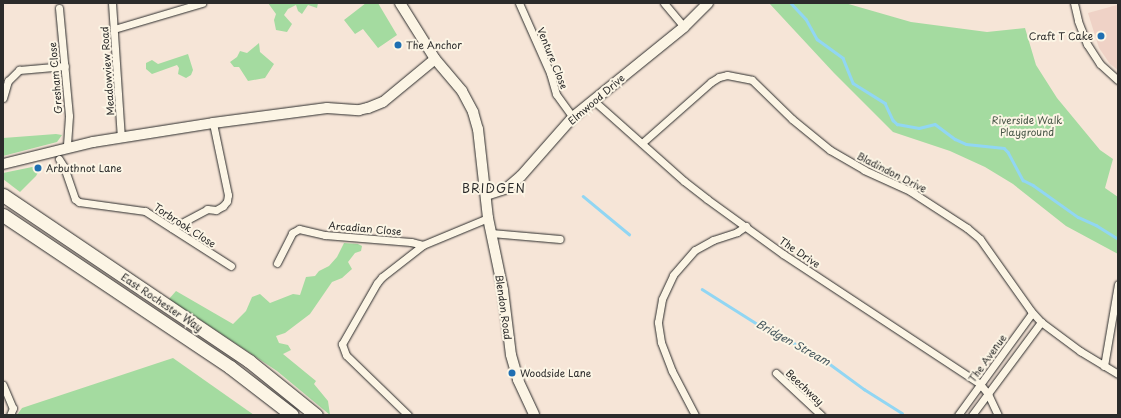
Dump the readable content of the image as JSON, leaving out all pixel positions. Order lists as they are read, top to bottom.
{
  "streets": {
    "highway": ["East Rochester Way"],
    "street": [
      "Venture Close",
      "Meadowview Road",
      "Gresham Close",
      "Elmwood Drive",
      "Bladindon Drive",
      "Torbrook Close",
      "Arcadian Close",
      "The Drive",
      "Blendon Road",
      "The Avenue",
      "Beechway"
    ]
  },
  "crossings": [
    ["Venture Close", "Elmwood Drive"],
    ["Elmwood Drive", "The Drive"],
    ["Elmwood Drive", "Blendon Road"],
    ["Bladindon Drive", "The Drive"],
    ["Bladindon Drive", "The Avenue"],
    ["The Drive", "The Avenue"]
  ],
  "districts": ["BRIDGEN"],
  "water": ["Bridgen Stream"],
  "parks": ["Riverside Walk Playground"],
  "places": [
    "Craft T Cake",
    "The Anchor",
    "Arbuthnot Lane",
    "Woodside Lane"
  ]
}
